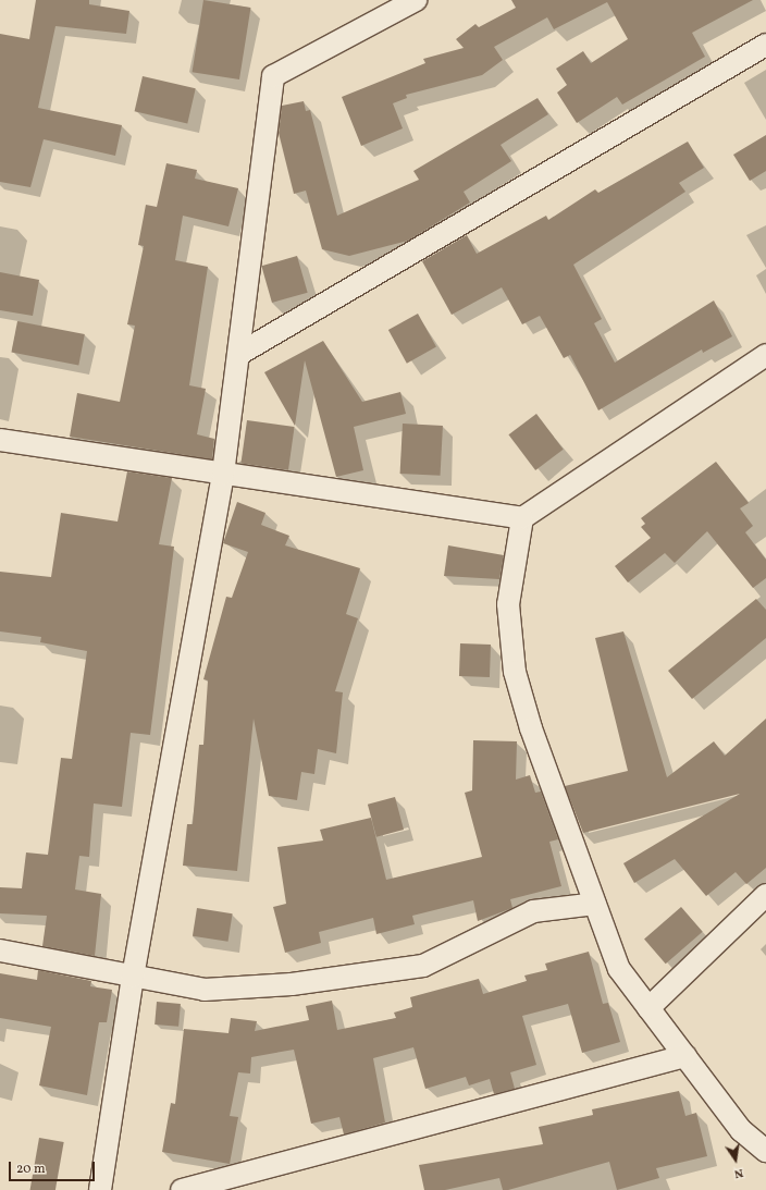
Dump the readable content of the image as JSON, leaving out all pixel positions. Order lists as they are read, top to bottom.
{
  "scale_bar": "20 m",
  "north": "bottom"
}
